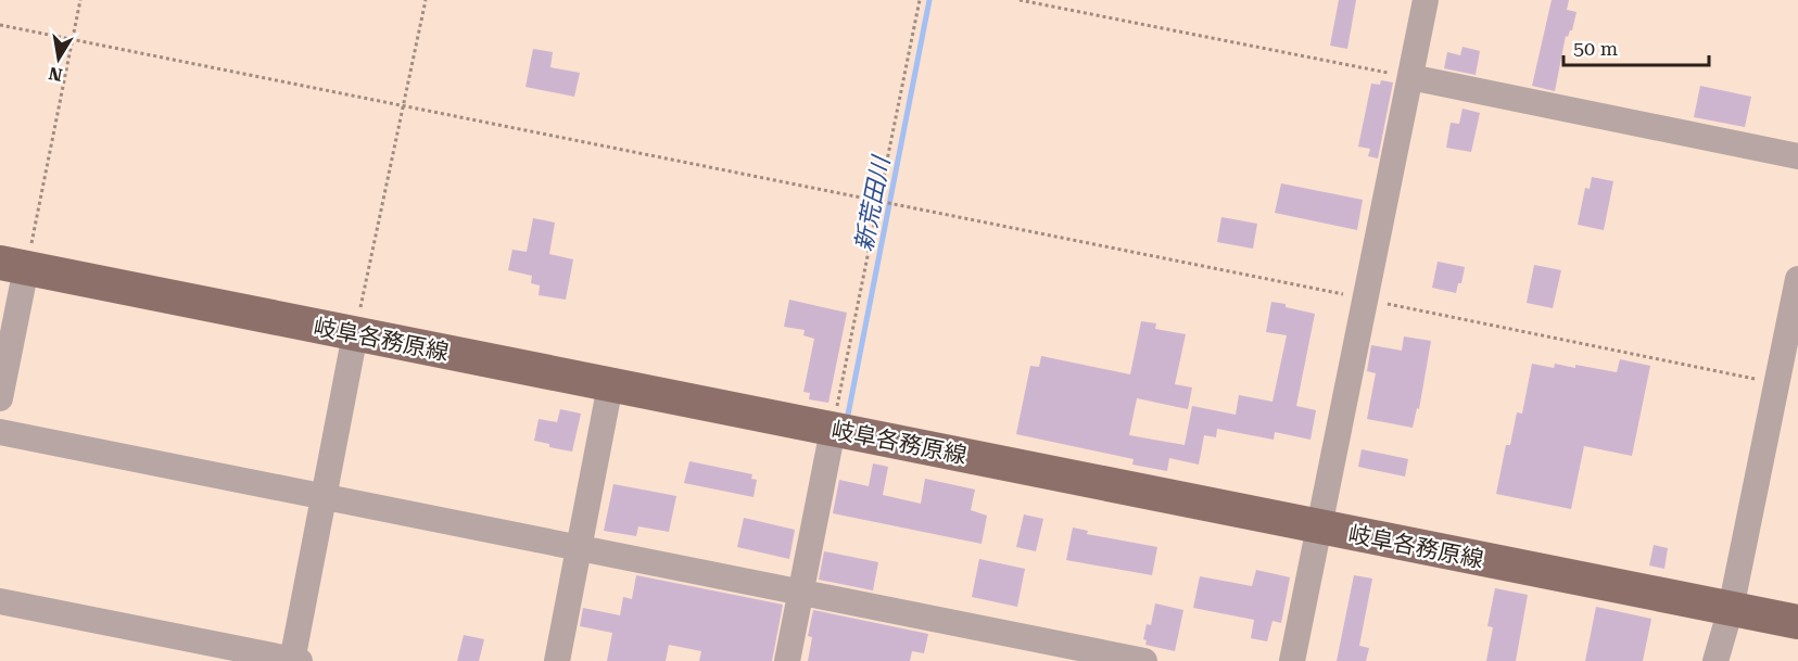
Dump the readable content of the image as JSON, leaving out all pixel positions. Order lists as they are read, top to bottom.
{
  "streets": {
    "main road": ["岐阜各務原線"]
  },
  "water": ["新荒田川"],
  "scale_bar": "50 m",
  "north": "bottom"
}
